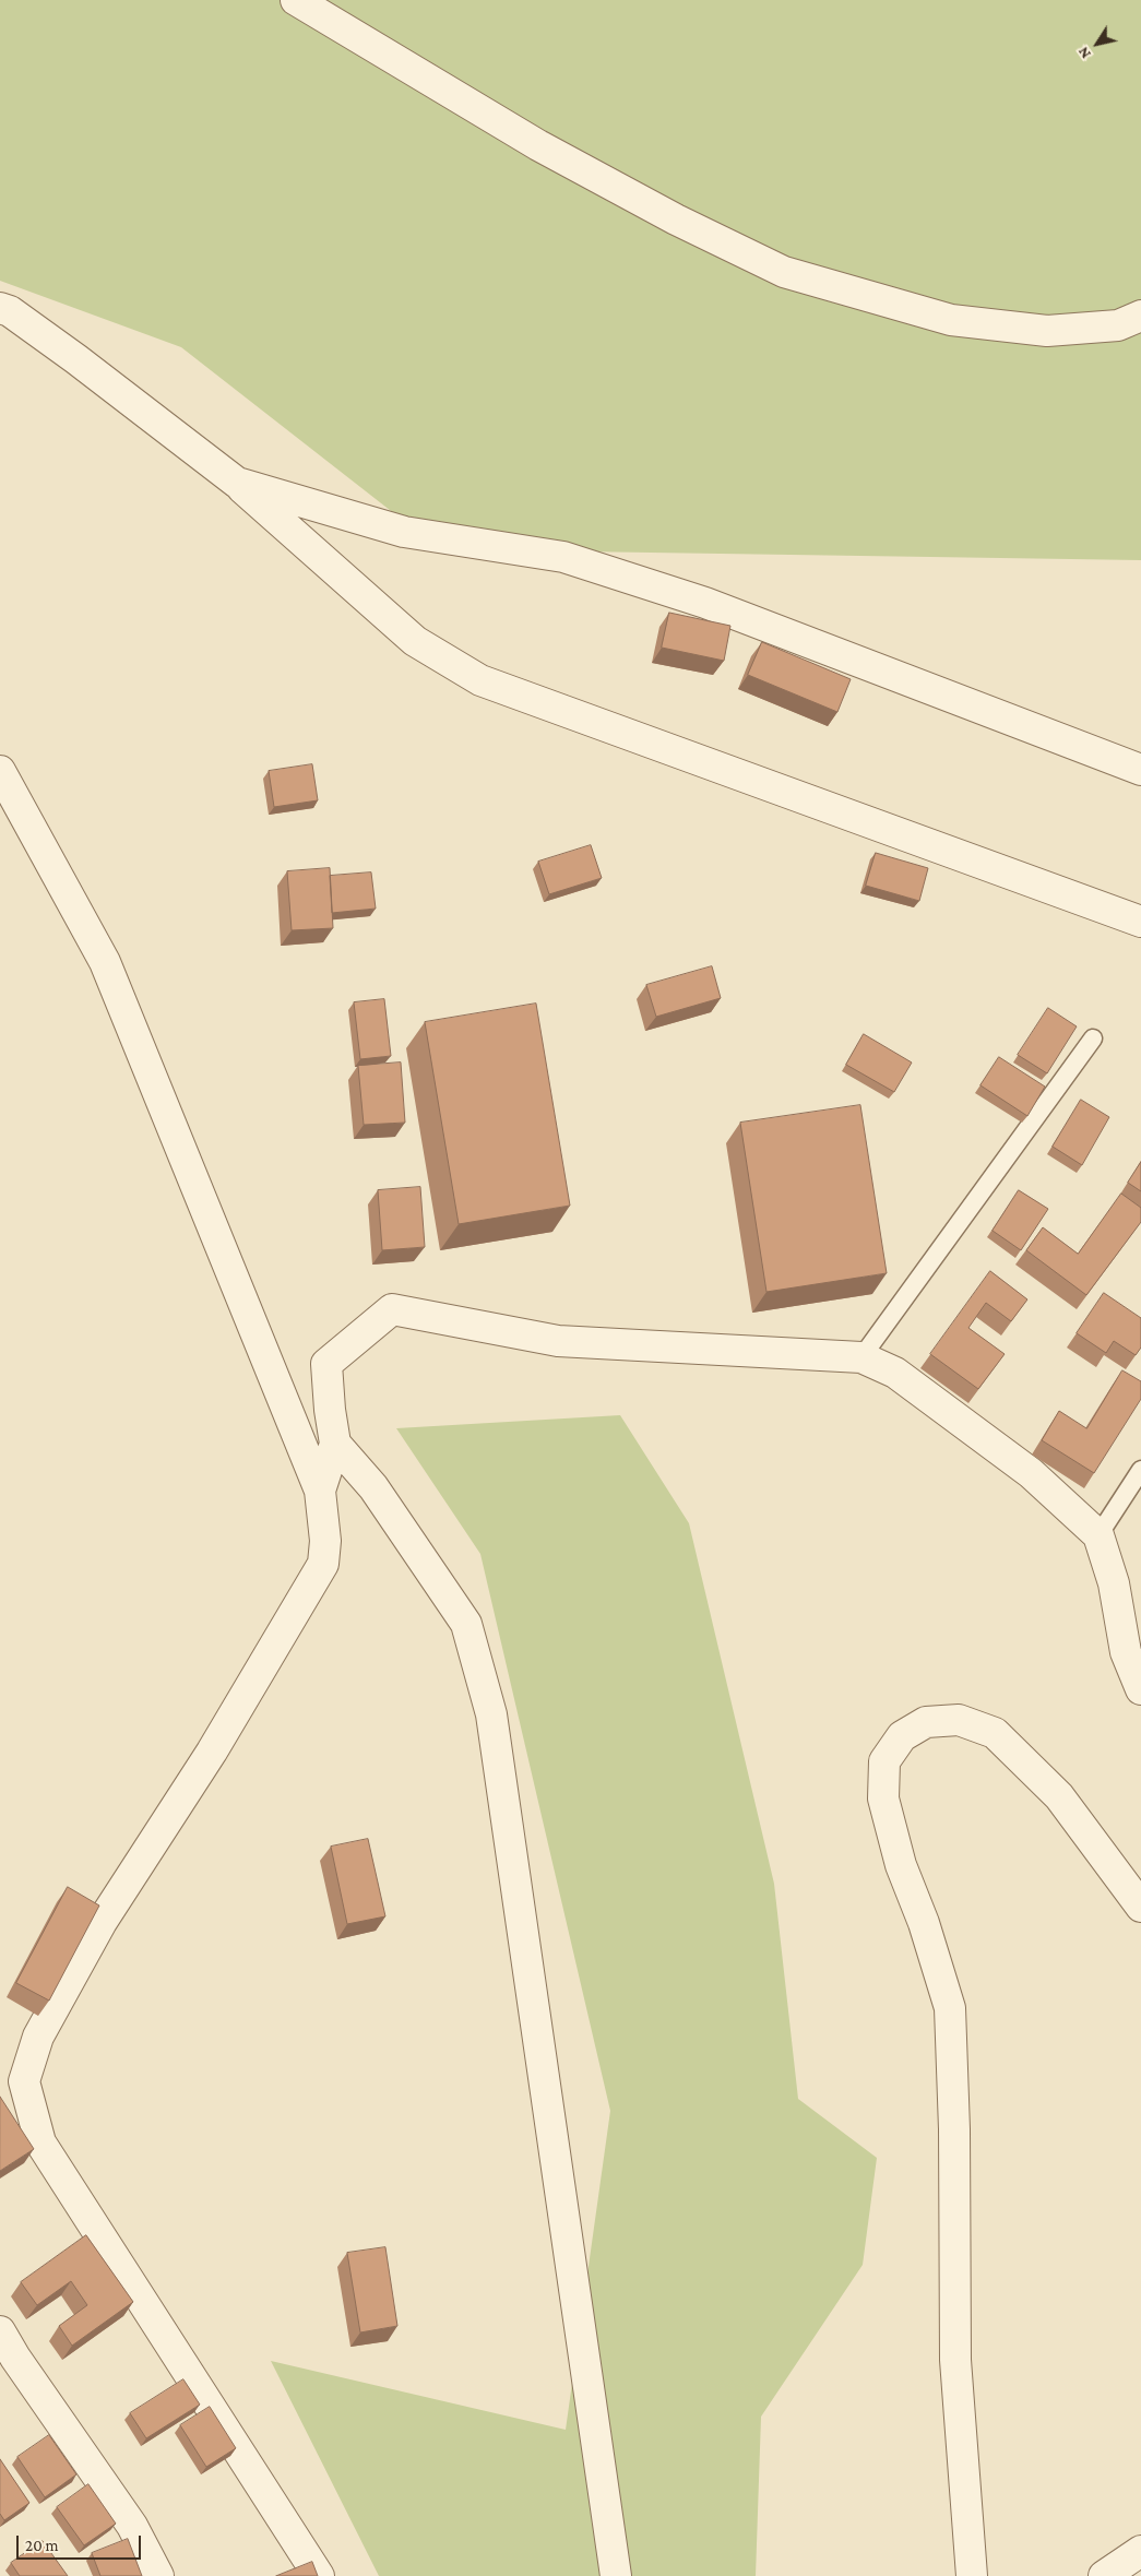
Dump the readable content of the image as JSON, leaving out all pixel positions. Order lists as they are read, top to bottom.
{
  "scale_bar": "20 m",
  "north": "bottom left"
}
